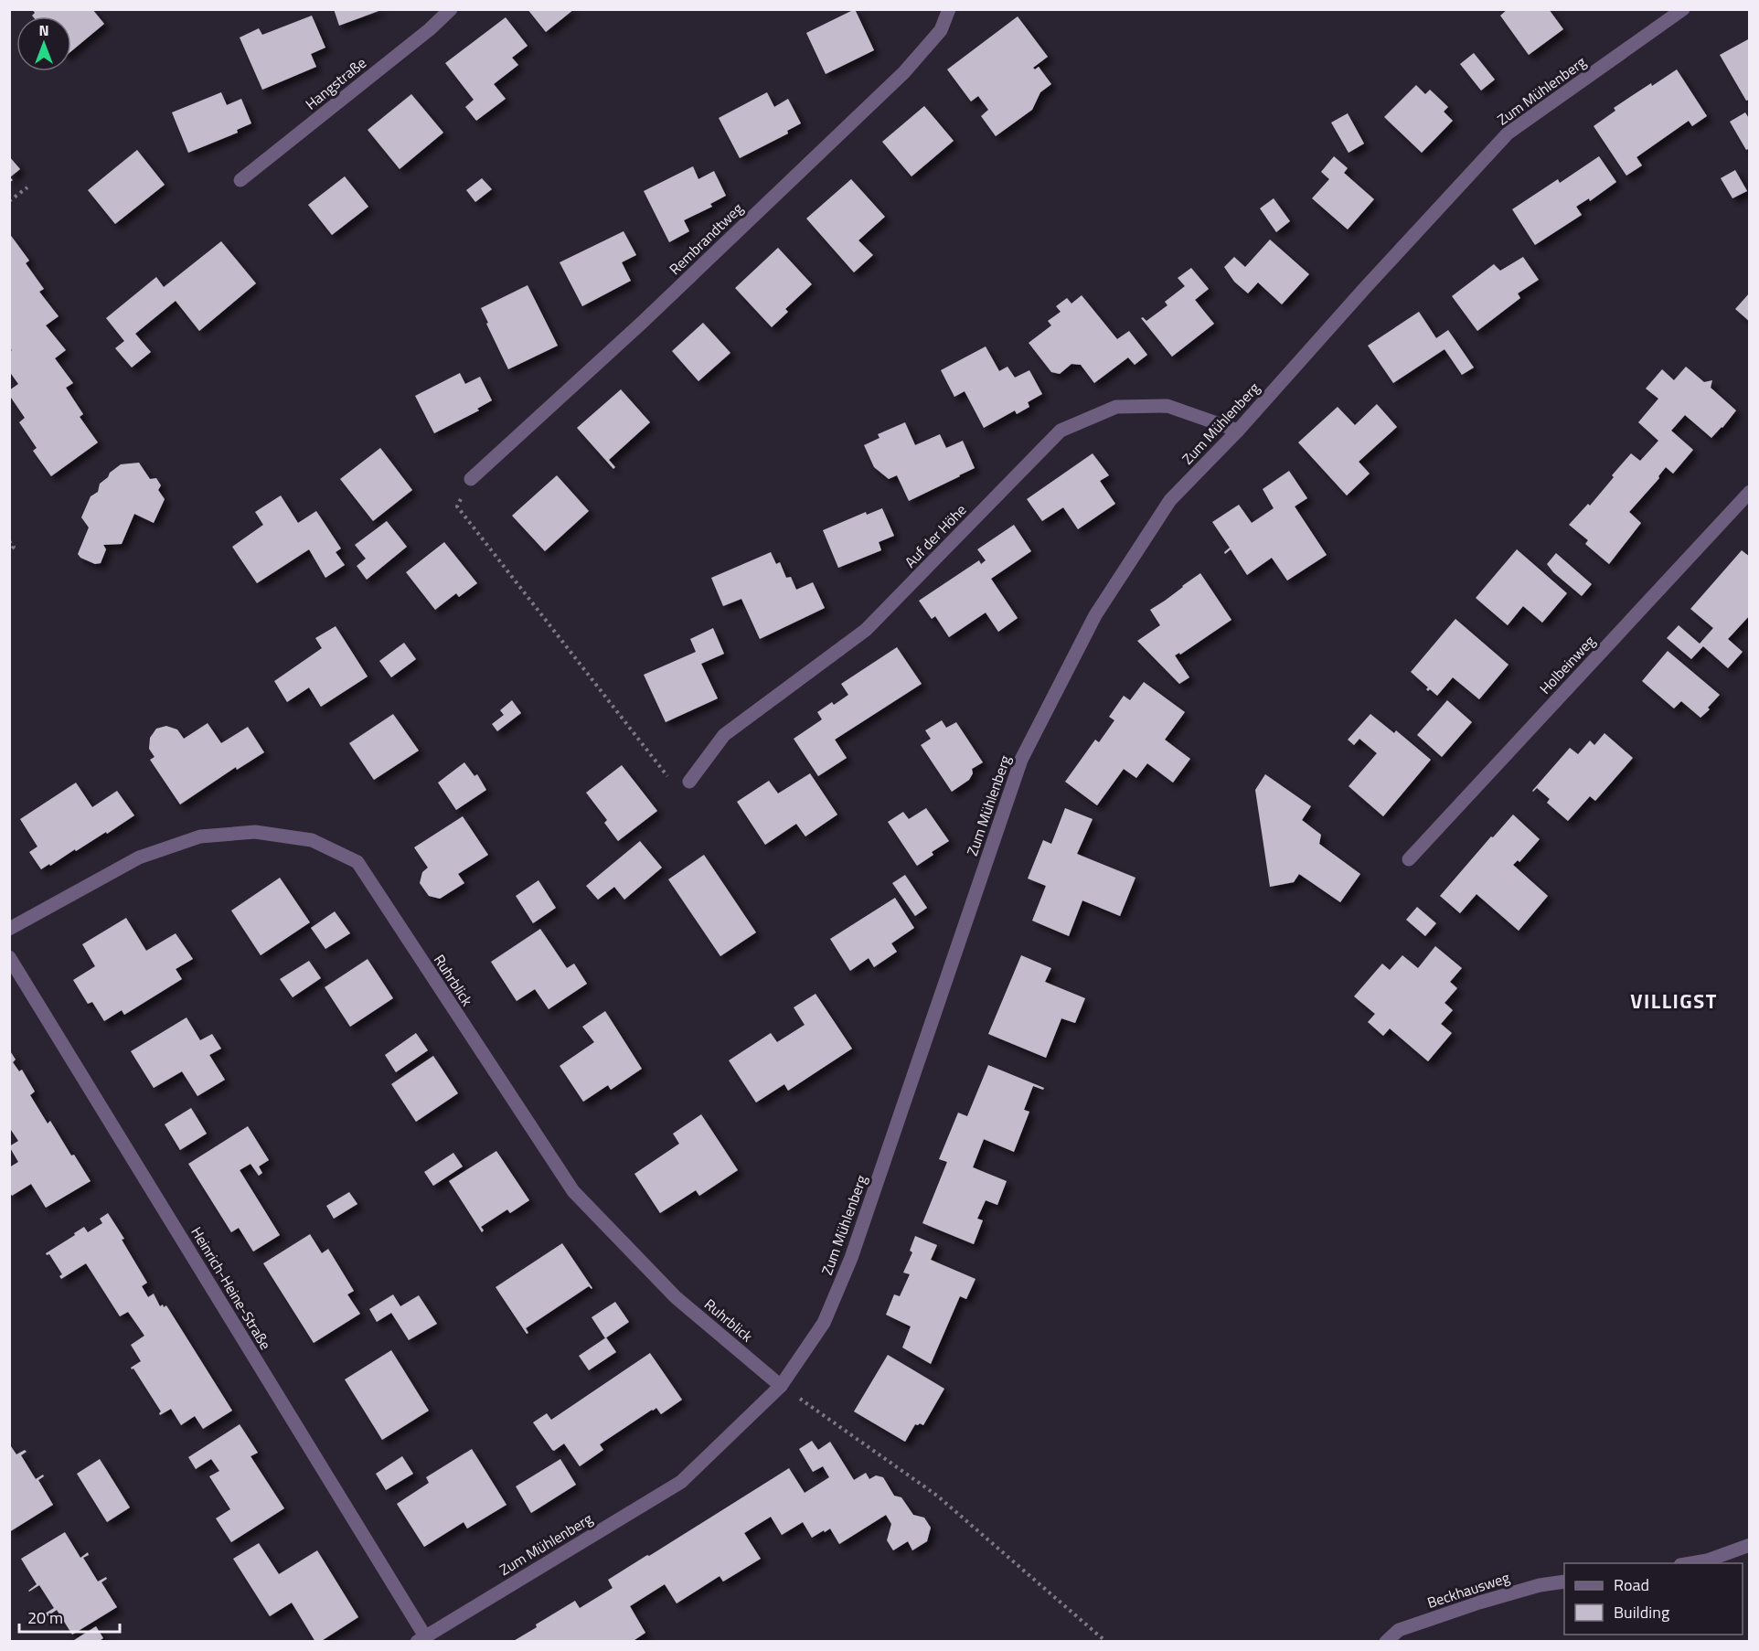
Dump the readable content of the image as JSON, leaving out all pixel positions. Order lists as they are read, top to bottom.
{
  "streets": {
    "street": [
      "Hangstraße",
      "Zum Mühlenberg",
      "Rembrandtweg",
      "Auf der Höhe",
      "Holbeinweg",
      "Ruhrblick",
      "Heinrich-Heine-Straße",
      "Beckhausweg"
    ]
  },
  "crossings": [
    ["Zum Mühlenberg", "Auf der Höhe"],
    ["Zum Mühlenberg", "Ruhrblick"],
    ["Zum Mühlenberg", "Heinrich-Heine-Straße"]
  ],
  "districts": ["VILLIGST"],
  "legend": ["Road", "Building"],
  "scale_bar": "20 m",
  "north": "top"
}
